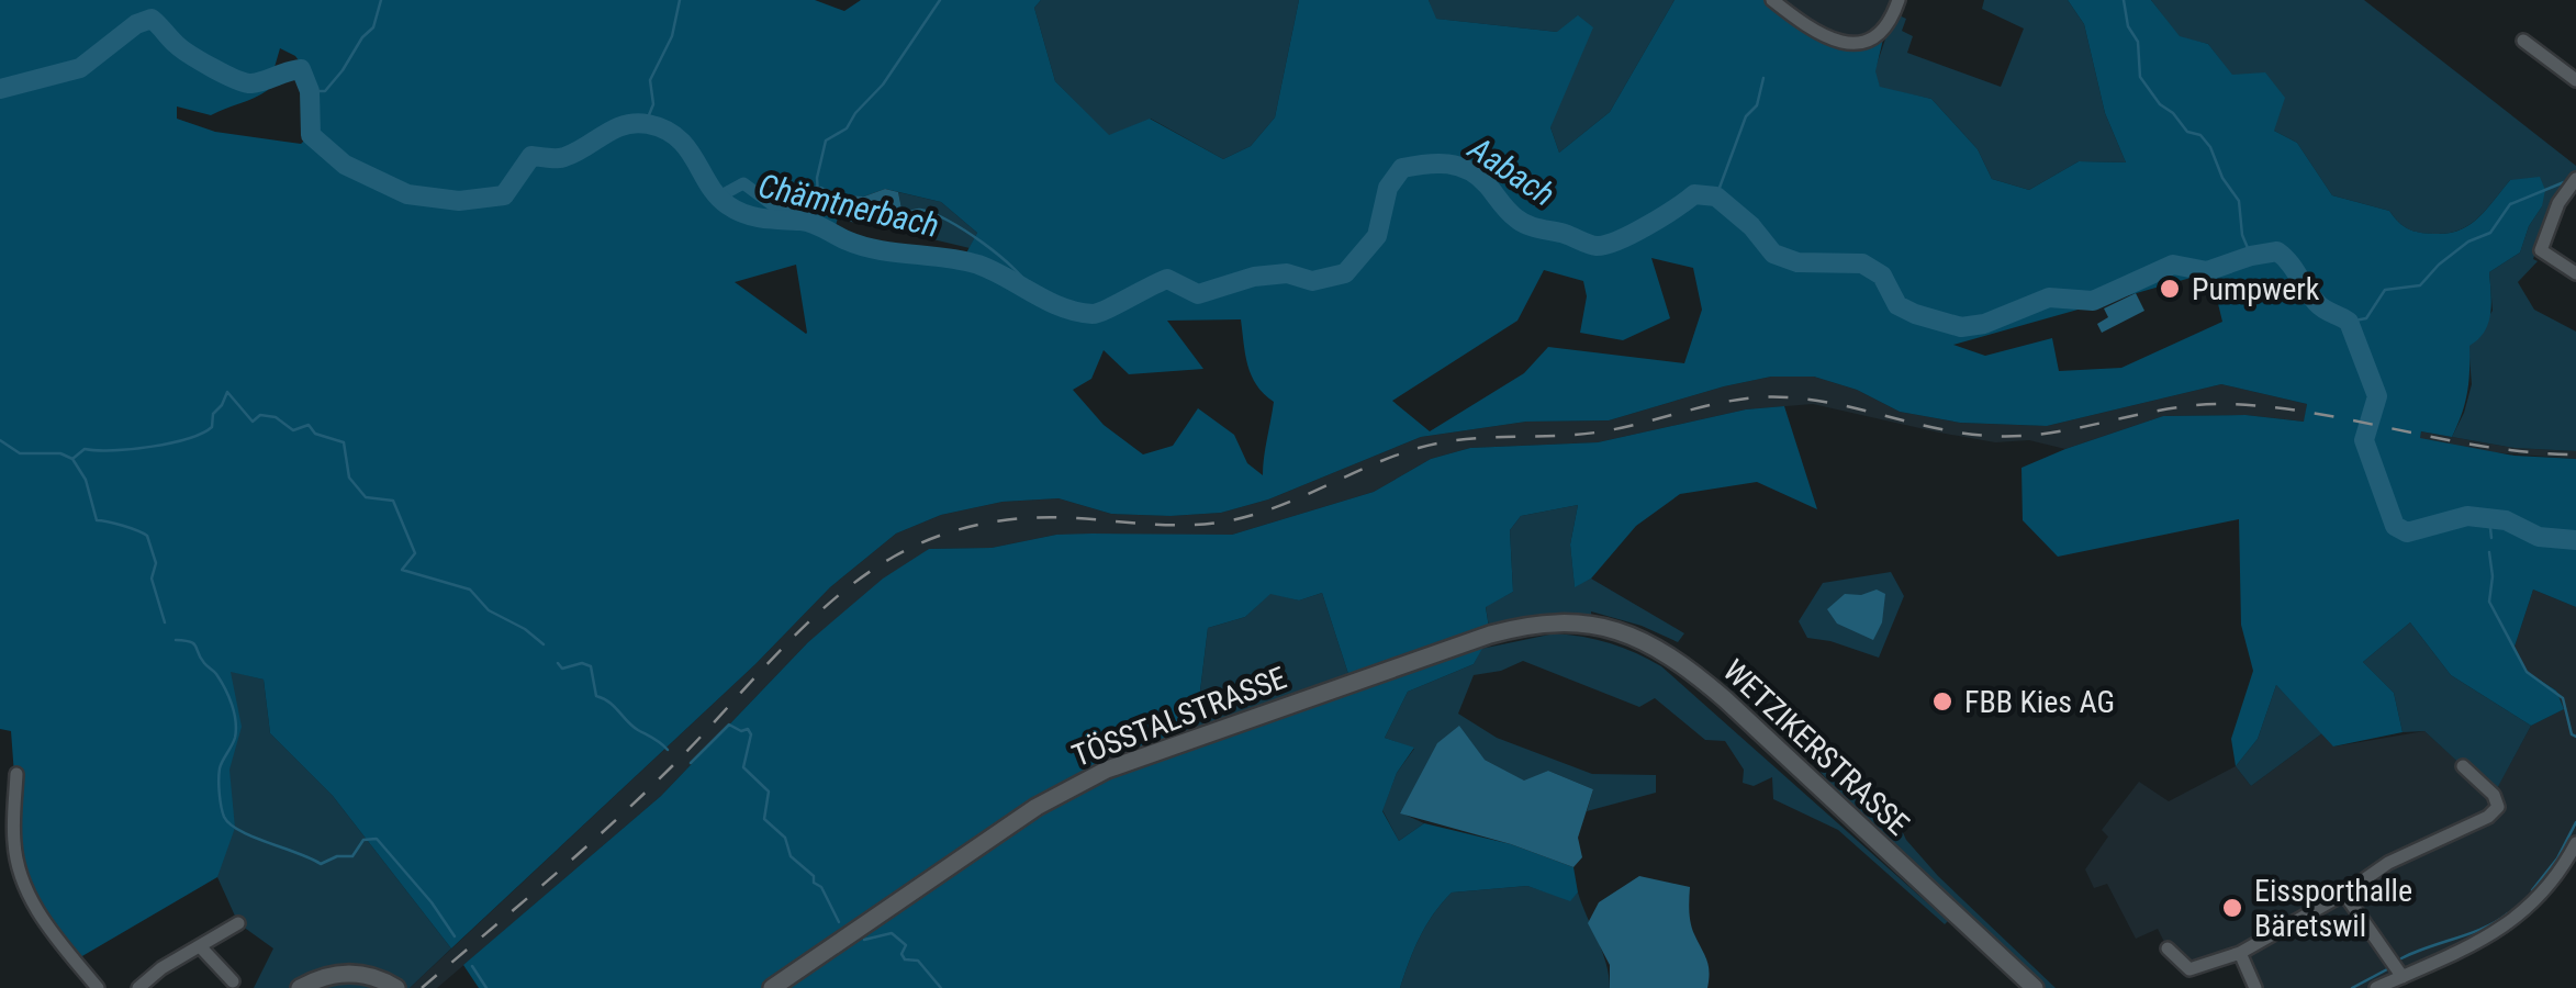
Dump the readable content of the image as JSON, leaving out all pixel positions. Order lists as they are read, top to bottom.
{
  "streets": {
    "main road": ["TÖSSTALSTRASSE", "WETZIKERSTRASSE"]
  },
  "crossings": [
    ["TÖSSTALSTRASSE", "WETZIKERSTRASSE"]
  ],
  "water": ["Aabach", "Chämtnerbach"],
  "places": ["Pumpwerk", "FBB Kies AG", "Eissporthalle Bäretswil"]
}
